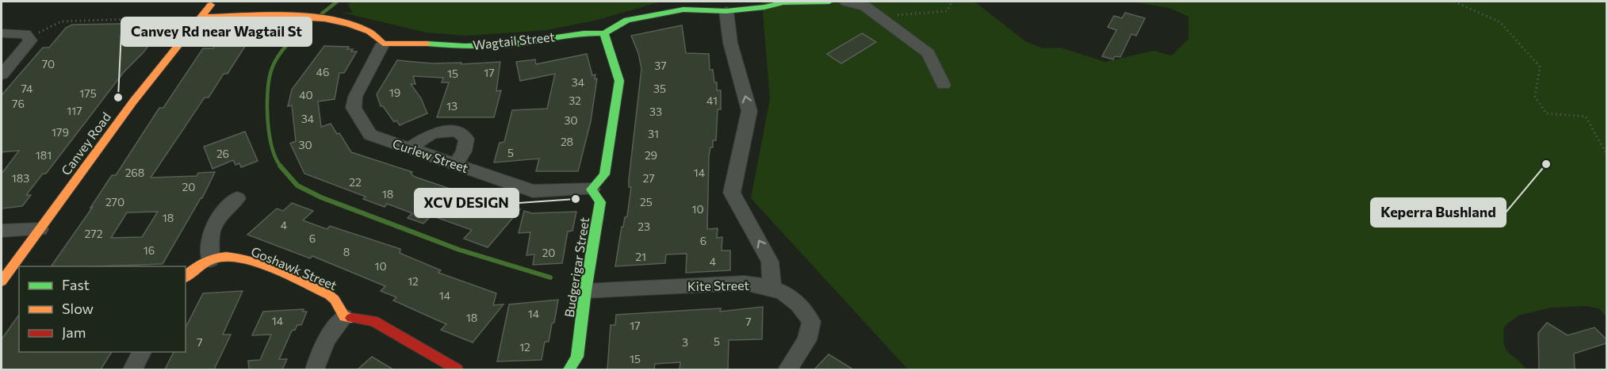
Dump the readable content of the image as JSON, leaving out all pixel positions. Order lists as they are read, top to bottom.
{
  "streets": {
    "street": [
      "Wagtail Street",
      "Canvey Road",
      "Curlew Street",
      "Budgerigar Street",
      "Goshawk Street",
      "Kite Street"
    ]
  },
  "crossings": [
    ["Wagtail Street", "Curlew Street"],
    ["Curlew Street", "Budgerigar Street"],
    ["Budgerigar Street", "Kite Street"]
  ],
  "places": ["Canvey Rd near Wagtail St", "Keperra Bushland", "XCV DESIGN"],
  "house_numbers": [
    "70",
    "37",
    "46",
    "17",
    "15",
    "34",
    "74",
    "35",
    "19",
    "175",
    "40",
    "32",
    "41",
    "76",
    "13",
    "117",
    "33",
    "34",
    "30",
    "179",
    "31",
    "28",
    "30",
    "5",
    "26",
    "181",
    "29",
    "268",
    "14",
    "183",
    "27",
    "22",
    "20",
    "18",
    "270",
    "25",
    "10",
    "18",
    "4",
    "23",
    "272",
    "6",
    "6",
    "16",
    "8",
    "20",
    "21",
    "4",
    "10",
    "12",
    "14",
    "14",
    "18",
    "14",
    "7",
    "17",
    "5",
    "7",
    "3",
    "12",
    "15"
  ],
  "legend": ["Fast", "Slow", "Jam"]
}
